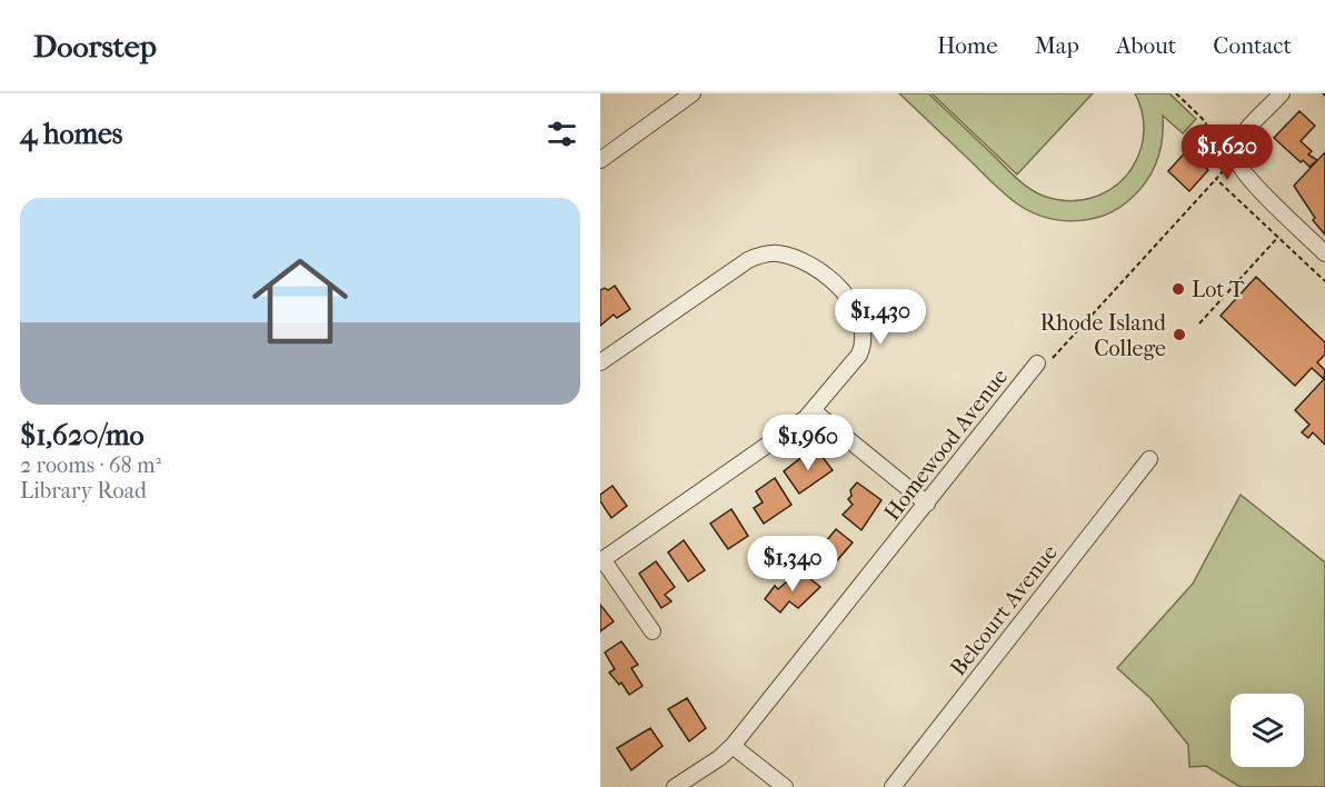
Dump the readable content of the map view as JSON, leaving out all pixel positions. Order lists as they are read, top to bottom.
{
  "streets": {
    "street": ["Homewood Avenue", "Belcourt Avenue"]
  },
  "places": ["Lot T", "Rhode Island College"],
  "page": {
    "header": "Doorstep",
    "nav": [
      "Home",
      "Map",
      "About",
      "Contact"
    ],
    "heading": "4 homes",
    "price": [
      "$1,620",
      "$1,430",
      "$1,960",
      "$1,340"
    ],
    "list": [
      {
        "name": "$1,620/mo",
        "note": "2 rooms · 68 m² · Library Road"
      }
    ]
  }
}
